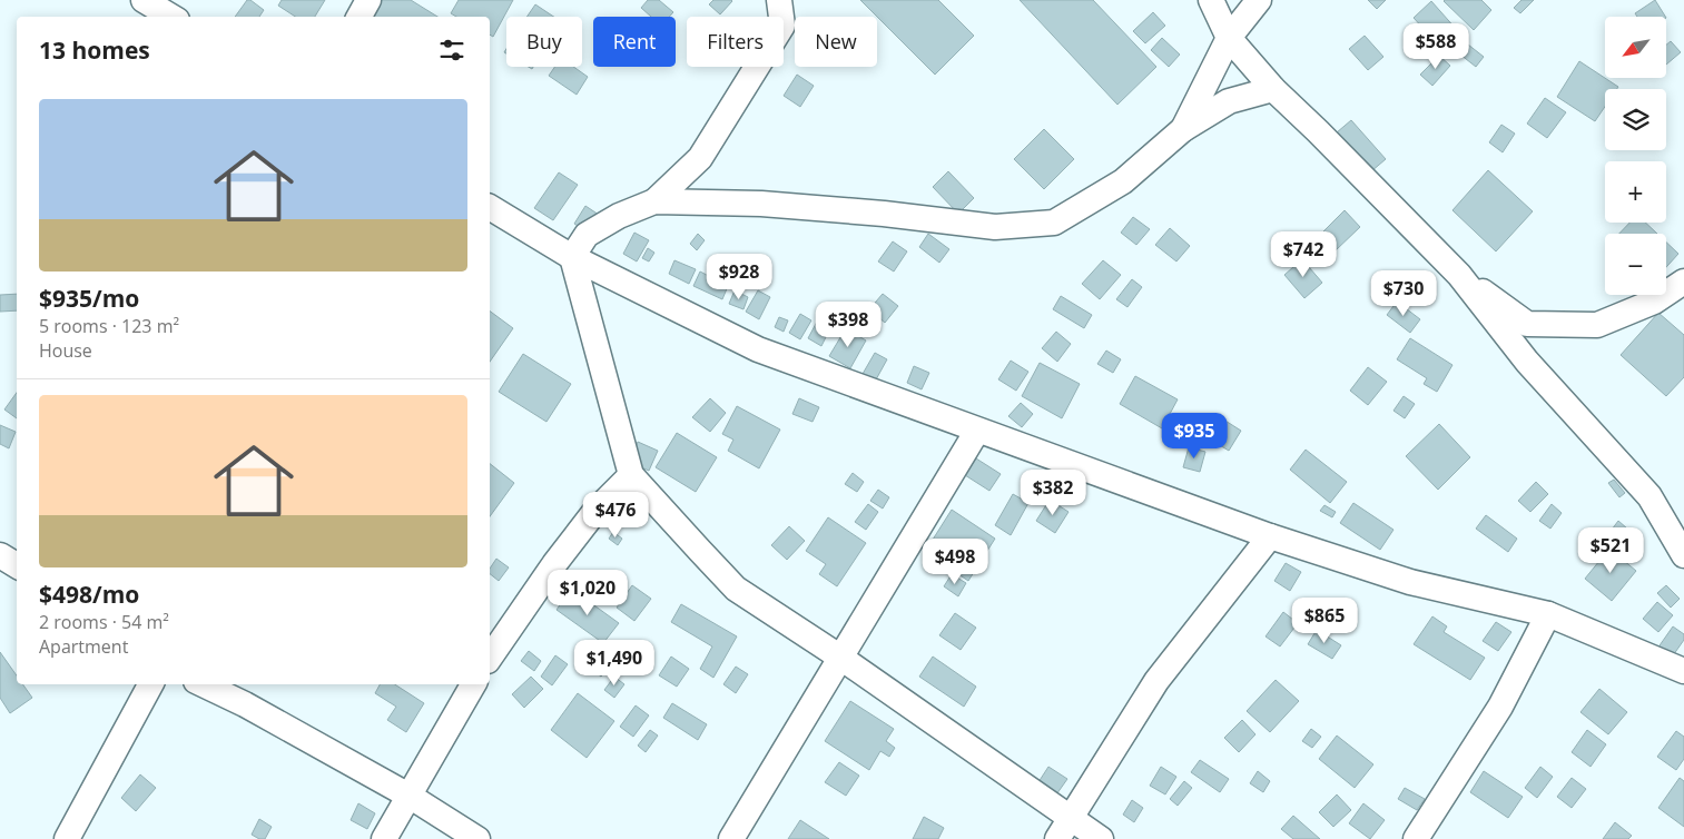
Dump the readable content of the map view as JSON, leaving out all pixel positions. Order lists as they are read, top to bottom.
{
  "north": "bottom left",
  "page": {
    "map_buttons": ["+", "−"],
    "chip": [
      "Buy",
      "Rent",
      "Filters",
      "New"
    ],
    "heading": "13 homes",
    "price": [
      "$588",
      "$742",
      "$928",
      "$730",
      "$398",
      "$935",
      "$382",
      "$476",
      "$521",
      "$498",
      "$1,020",
      "$865",
      "$1,490"
    ],
    "list": [
      {
        "name": "$935/mo",
        "note": "5 rooms · 123 m² · House"
      },
      {
        "name": "$498/mo",
        "note": "2 rooms · 54 m² · Apartment"
      }
    ]
  }
}
